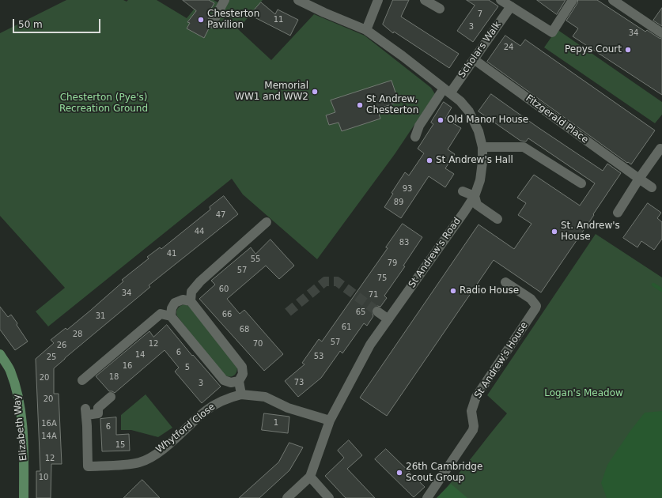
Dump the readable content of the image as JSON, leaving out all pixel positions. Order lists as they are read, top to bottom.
{
  "streets": {
    "main road": ["Elizabeth Way"],
    "street": [
      "Scholars Walk",
      "Fitzgerald Place",
      "St Andrew's Road",
      "St Andrew's House",
      "Whytford Close"
    ]
  },
  "crossings": [
    ["Scholars Walk", "Fitzgerald Place"],
    ["Scholars Walk", "St Andrew's Road"]
  ],
  "parks": ["Chesterton (Pye's) Recreation Ground", "Logan's Meadow"],
  "places": [
    "Chesterton Pavilion",
    "Pepys Court",
    "Memorial WW1 and WW2",
    "St Andrew, Chesterton",
    "Old Manor House",
    "St Andrew's Hall",
    "St. Andrew's House",
    "Radio House",
    "26th Cambridge Scout Group"
  ],
  "house_numbers": [
    "7",
    "11",
    "3",
    "34",
    "24",
    "93",
    "89",
    "47",
    "44",
    "83",
    "41",
    "55",
    "79",
    "57",
    "75",
    "60",
    "34",
    "71",
    "65",
    "66",
    "31",
    "61",
    "68",
    "28",
    "57",
    "12",
    "70",
    "26",
    "6",
    "14",
    "53",
    "25",
    "16",
    "5",
    "18",
    "20",
    "73",
    "3",
    "20",
    "1",
    "16A",
    "6",
    "14A",
    "15",
    "12",
    "10"
  ],
  "scale_bar": "50 m"
}
